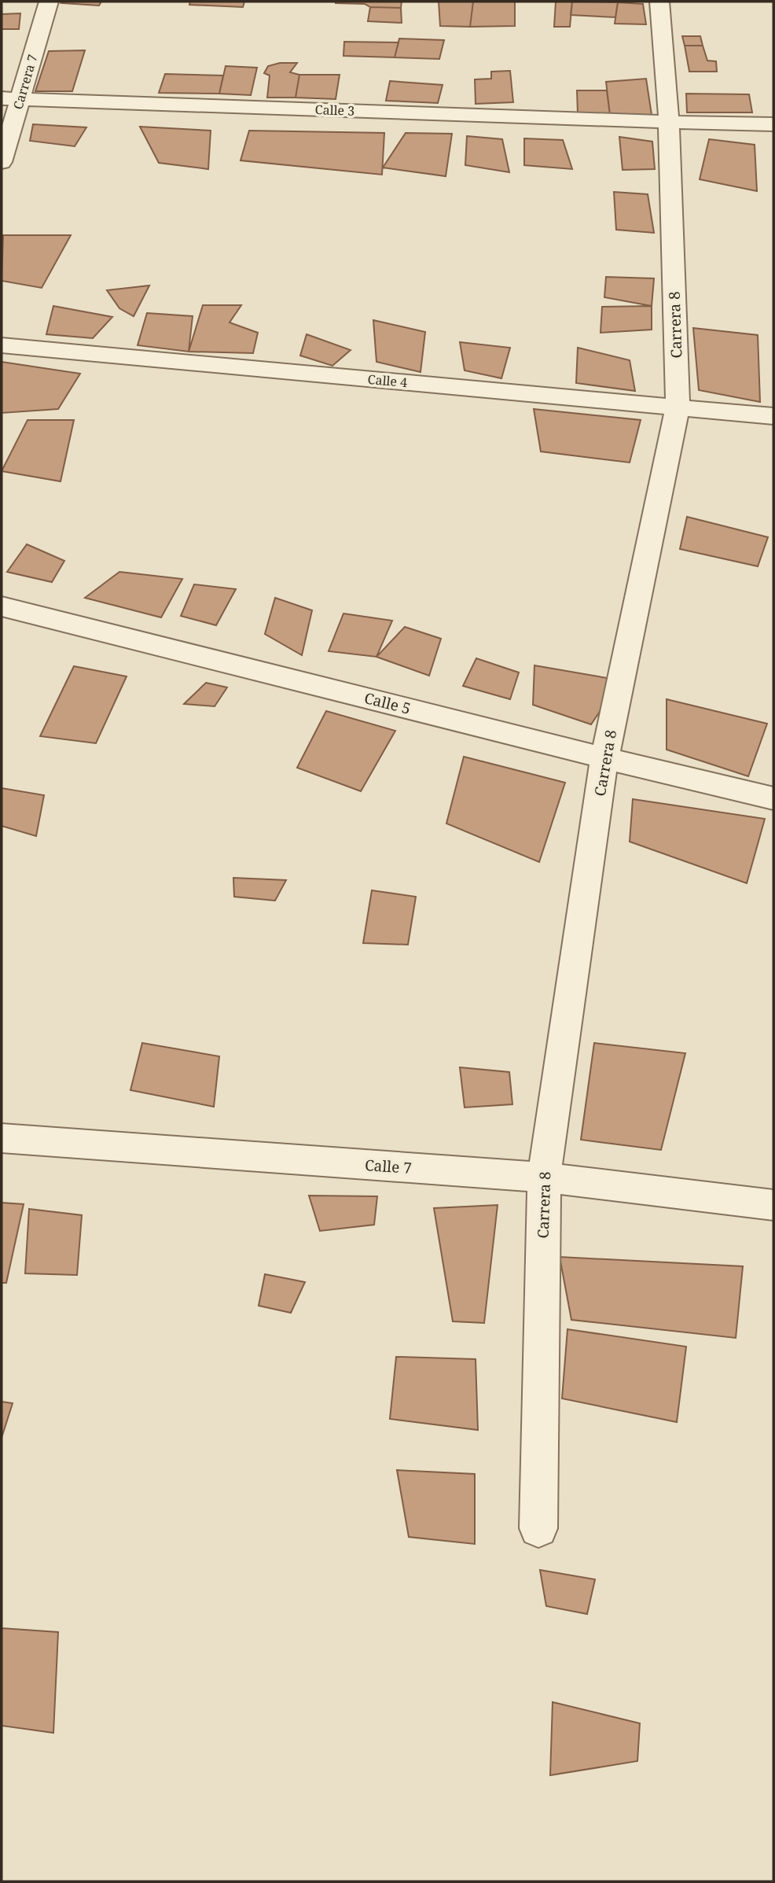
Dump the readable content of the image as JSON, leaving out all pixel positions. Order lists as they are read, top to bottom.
{
  "streets": {
    "street": [
      "Carrera 7",
      "Calle 3",
      "Carrera 8",
      "Calle 4",
      "Calle 5",
      "Calle 7"
    ]
  },
  "crossings": [
    ["Carrera 7", "Calle 3"],
    ["Calle 3", "Carrera 8"],
    ["Carrera 8", "Calle 4"],
    ["Carrera 8", "Calle 5"],
    ["Carrera 8", "Calle 7"]
  ]
}
